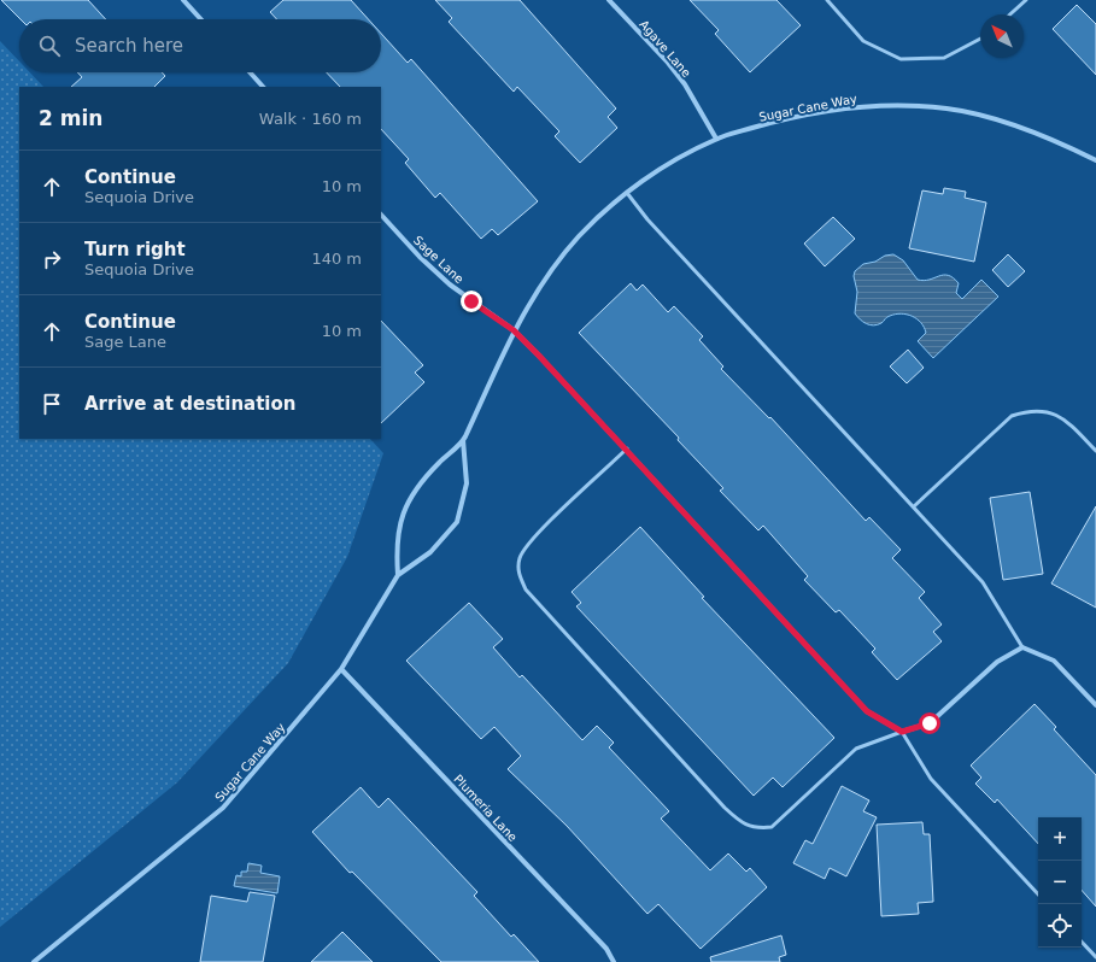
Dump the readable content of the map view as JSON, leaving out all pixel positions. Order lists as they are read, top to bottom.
{
  "streets": {
    "street": [
      "Agave Lane",
      "Sugar Cane Way",
      "Sage Lane",
      "Plumeria Lane"
    ]
  },
  "crossings": [
    ["Agave Lane", "Sugar Cane Way"],
    ["Sugar Cane Way", "Sage Lane"],
    ["Sugar Cane Way", "Plumeria Lane"]
  ],
  "north": "top left",
  "page": {
    "search": "Search here",
    "heading": ["2 min", "Walk · 160 m"],
    "list": [
      ["Continue", "Sequoia Drive", "10 m"],
      ["Turn right", "Sequoia Drive", "140 m"],
      ["Continue", "Sage Lane", "10 m"],
      "Arrive at destination"
    ],
    "map_buttons": ["+", "−"]
  }
}
